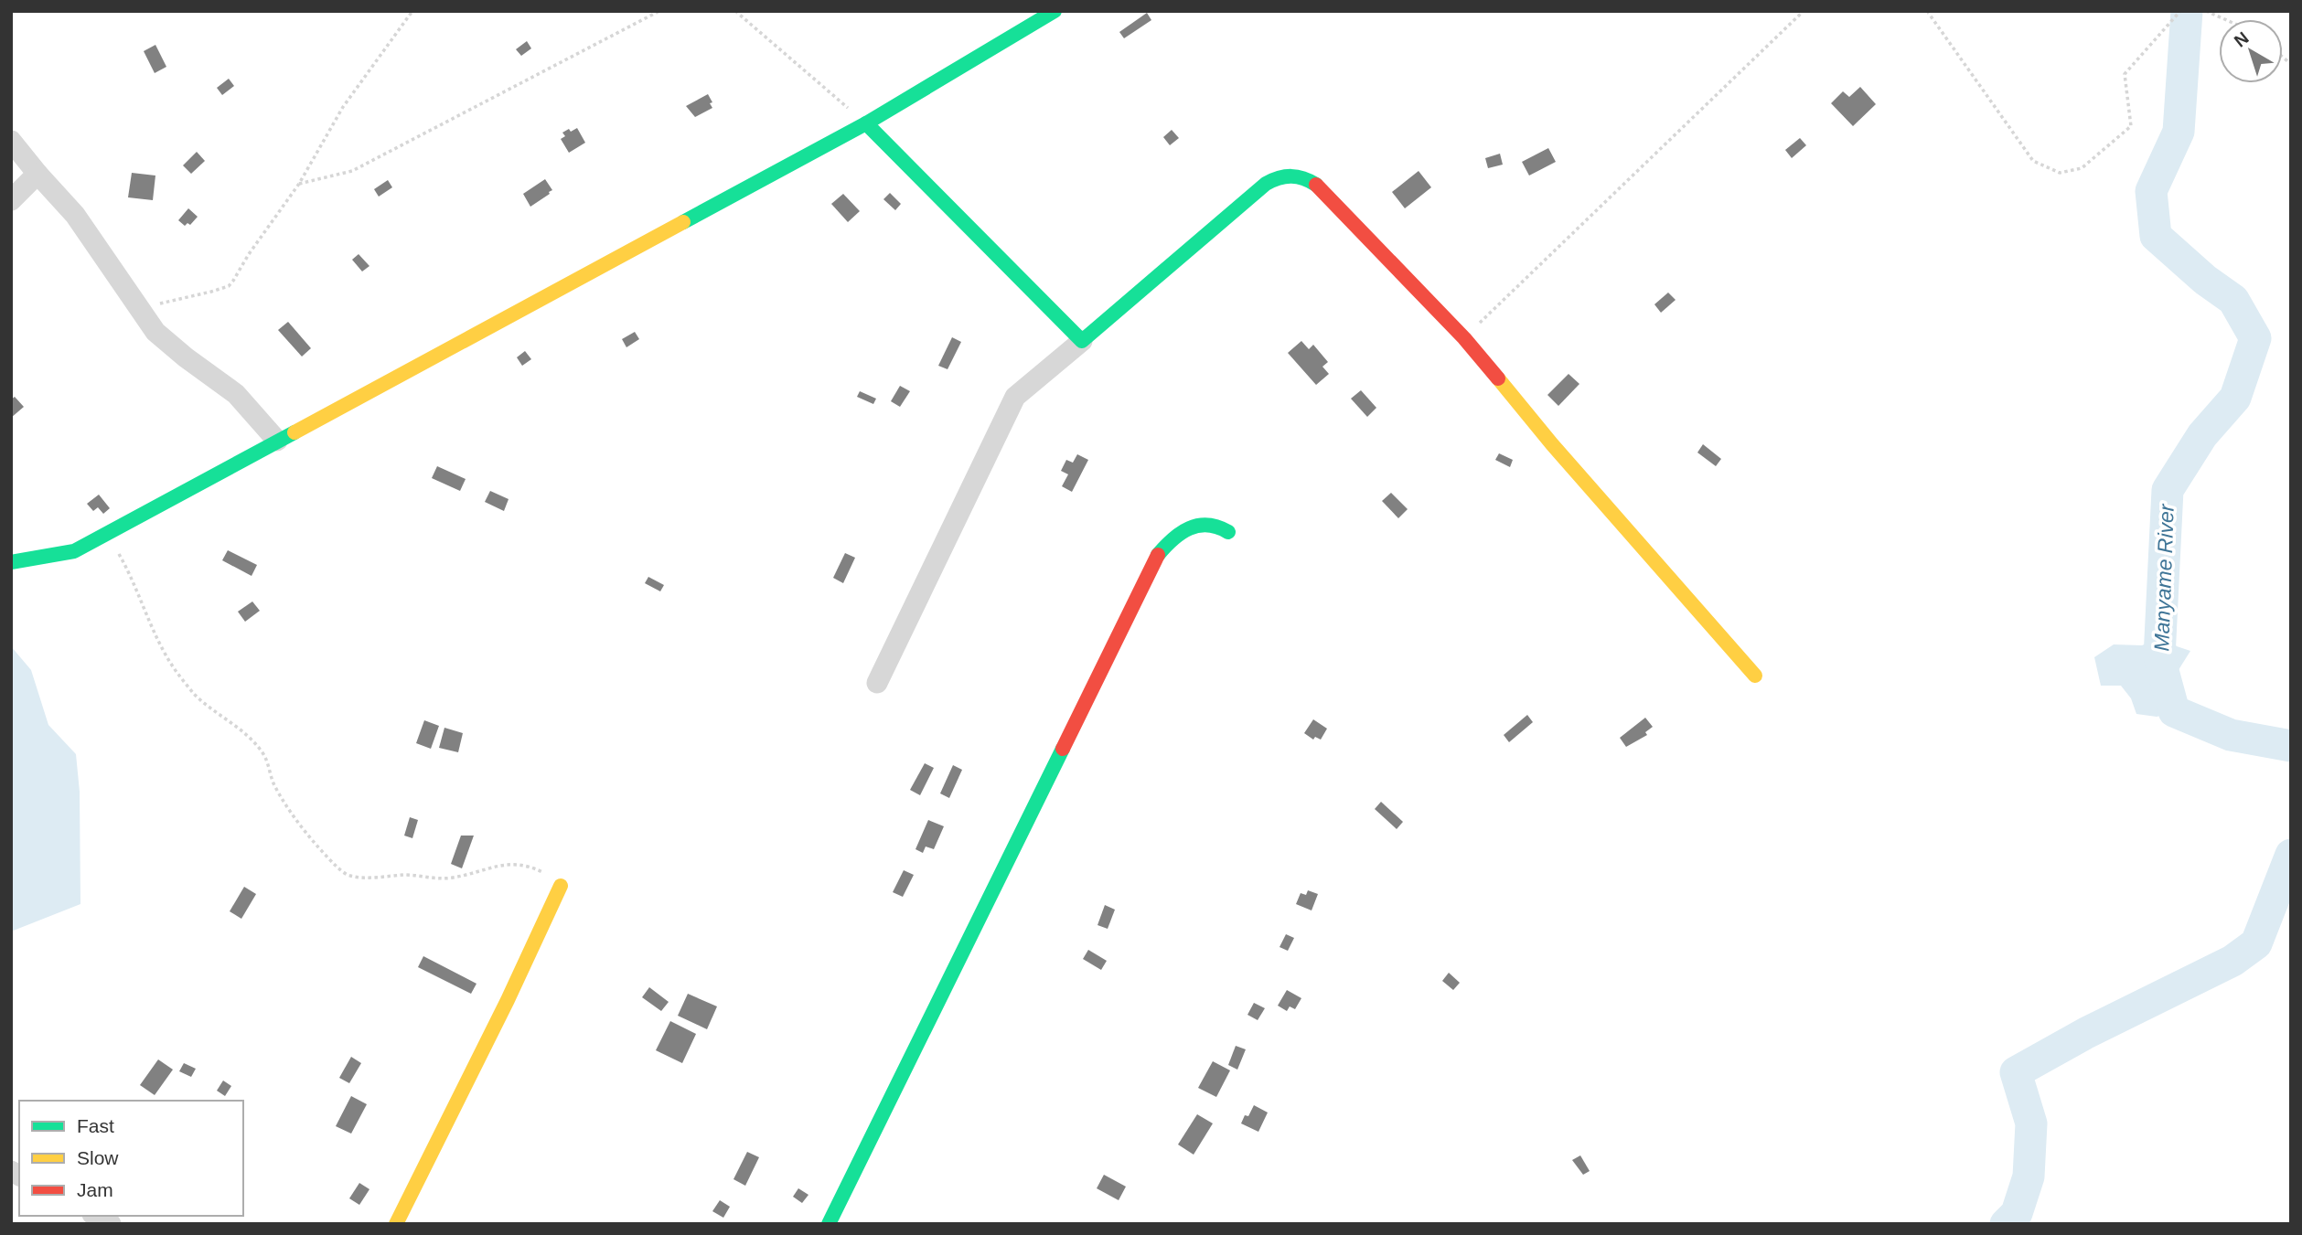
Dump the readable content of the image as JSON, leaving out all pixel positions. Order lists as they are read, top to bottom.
{
  "water": ["Manyame River"],
  "legend": ["Fast", "Slow", "Jam"],
  "north": "top left"
}
